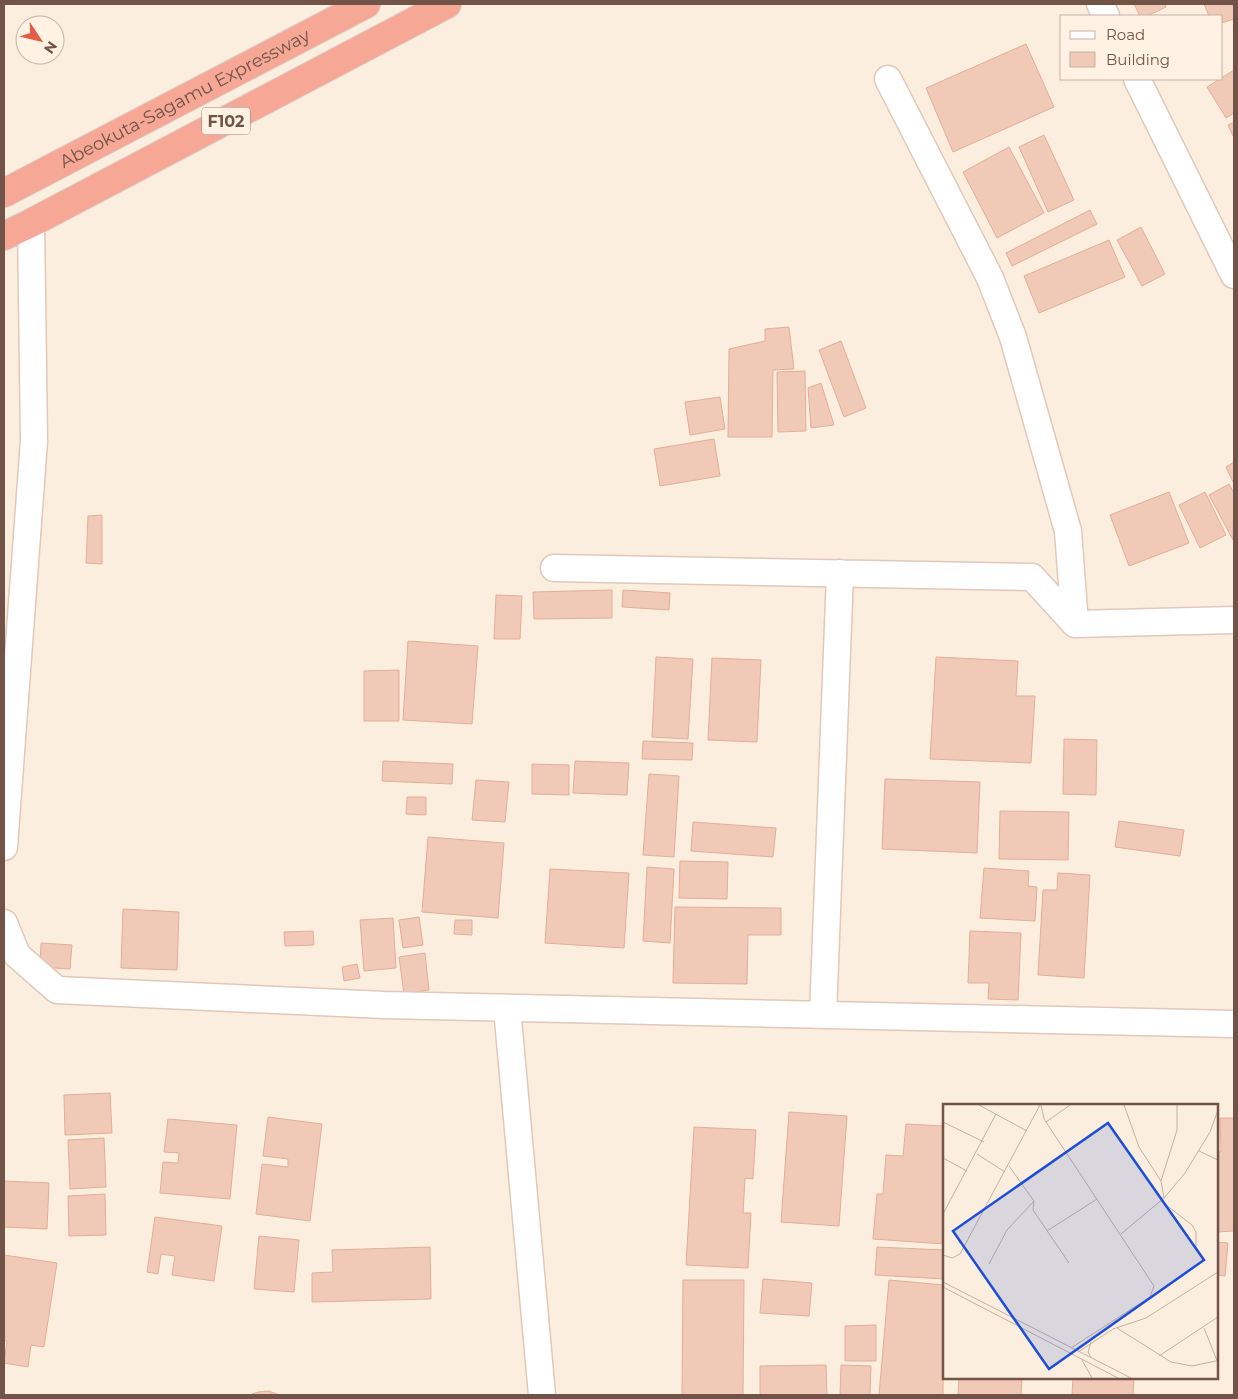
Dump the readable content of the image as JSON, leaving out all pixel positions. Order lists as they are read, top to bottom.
{
  "streets": {
    "highway": ["Abeokuta-Sagamu Expressway", "F102"]
  },
  "legend": ["Road", "Building"],
  "north": "bottom right"
}
